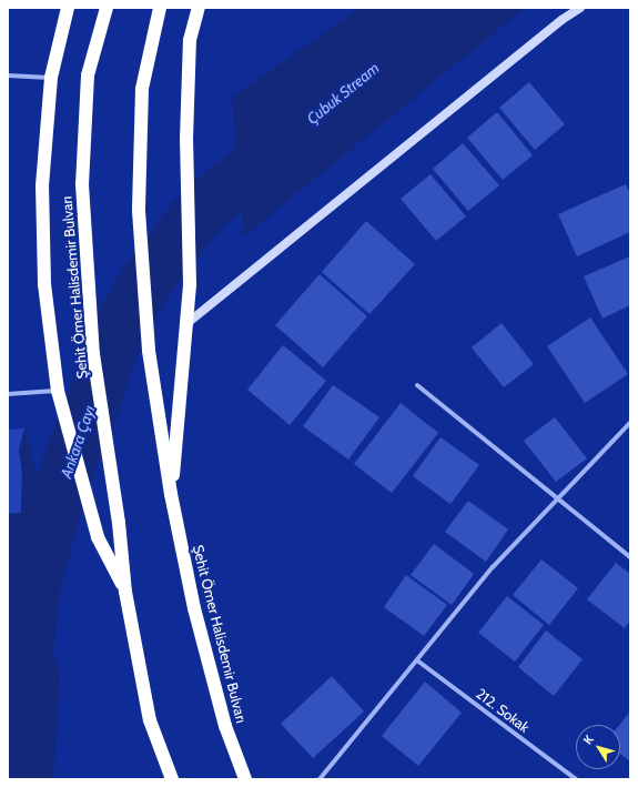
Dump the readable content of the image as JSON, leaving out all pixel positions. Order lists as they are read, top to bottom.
{
  "streets": {
    "highway": ["Şehit Ömer Halisdemir Bulvarı"],
    "street": ["212. Sokak"]
  },
  "water": ["Çubuk Stream", "Ankara Çayı"],
  "north": "top left"
}
